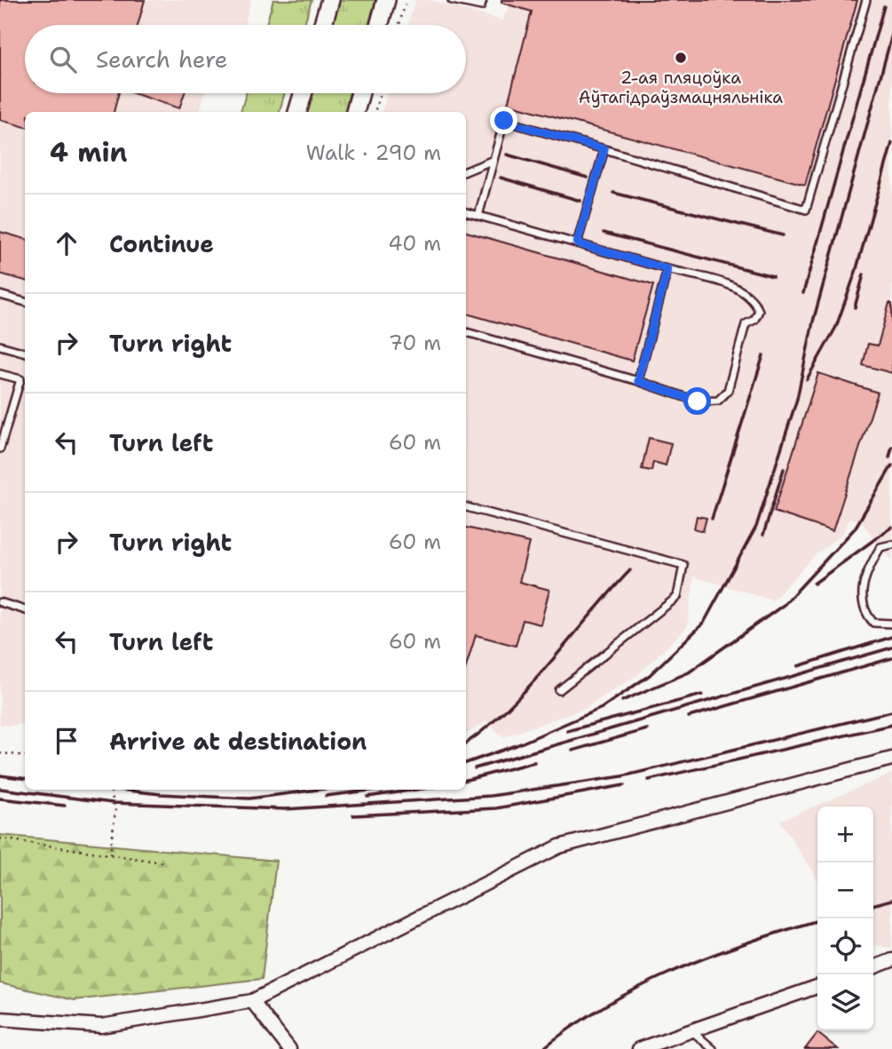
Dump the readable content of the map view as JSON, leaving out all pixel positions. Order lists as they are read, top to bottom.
{
  "places": ["2-ая пляцоўка Аўтагідраўзмацняльніка"],
  "page": {
    "search": "Search here",
    "heading": ["4 min", "Walk · 290 m"],
    "list": [
      ["Continue", "40 m"],
      ["Turn right", "70 m"],
      ["Turn left", "60 m"],
      ["Turn right", "60 m"],
      ["Turn left", "60 m"],
      "Arrive at destination"
    ],
    "map_buttons": ["+", "−"]
  }
}
